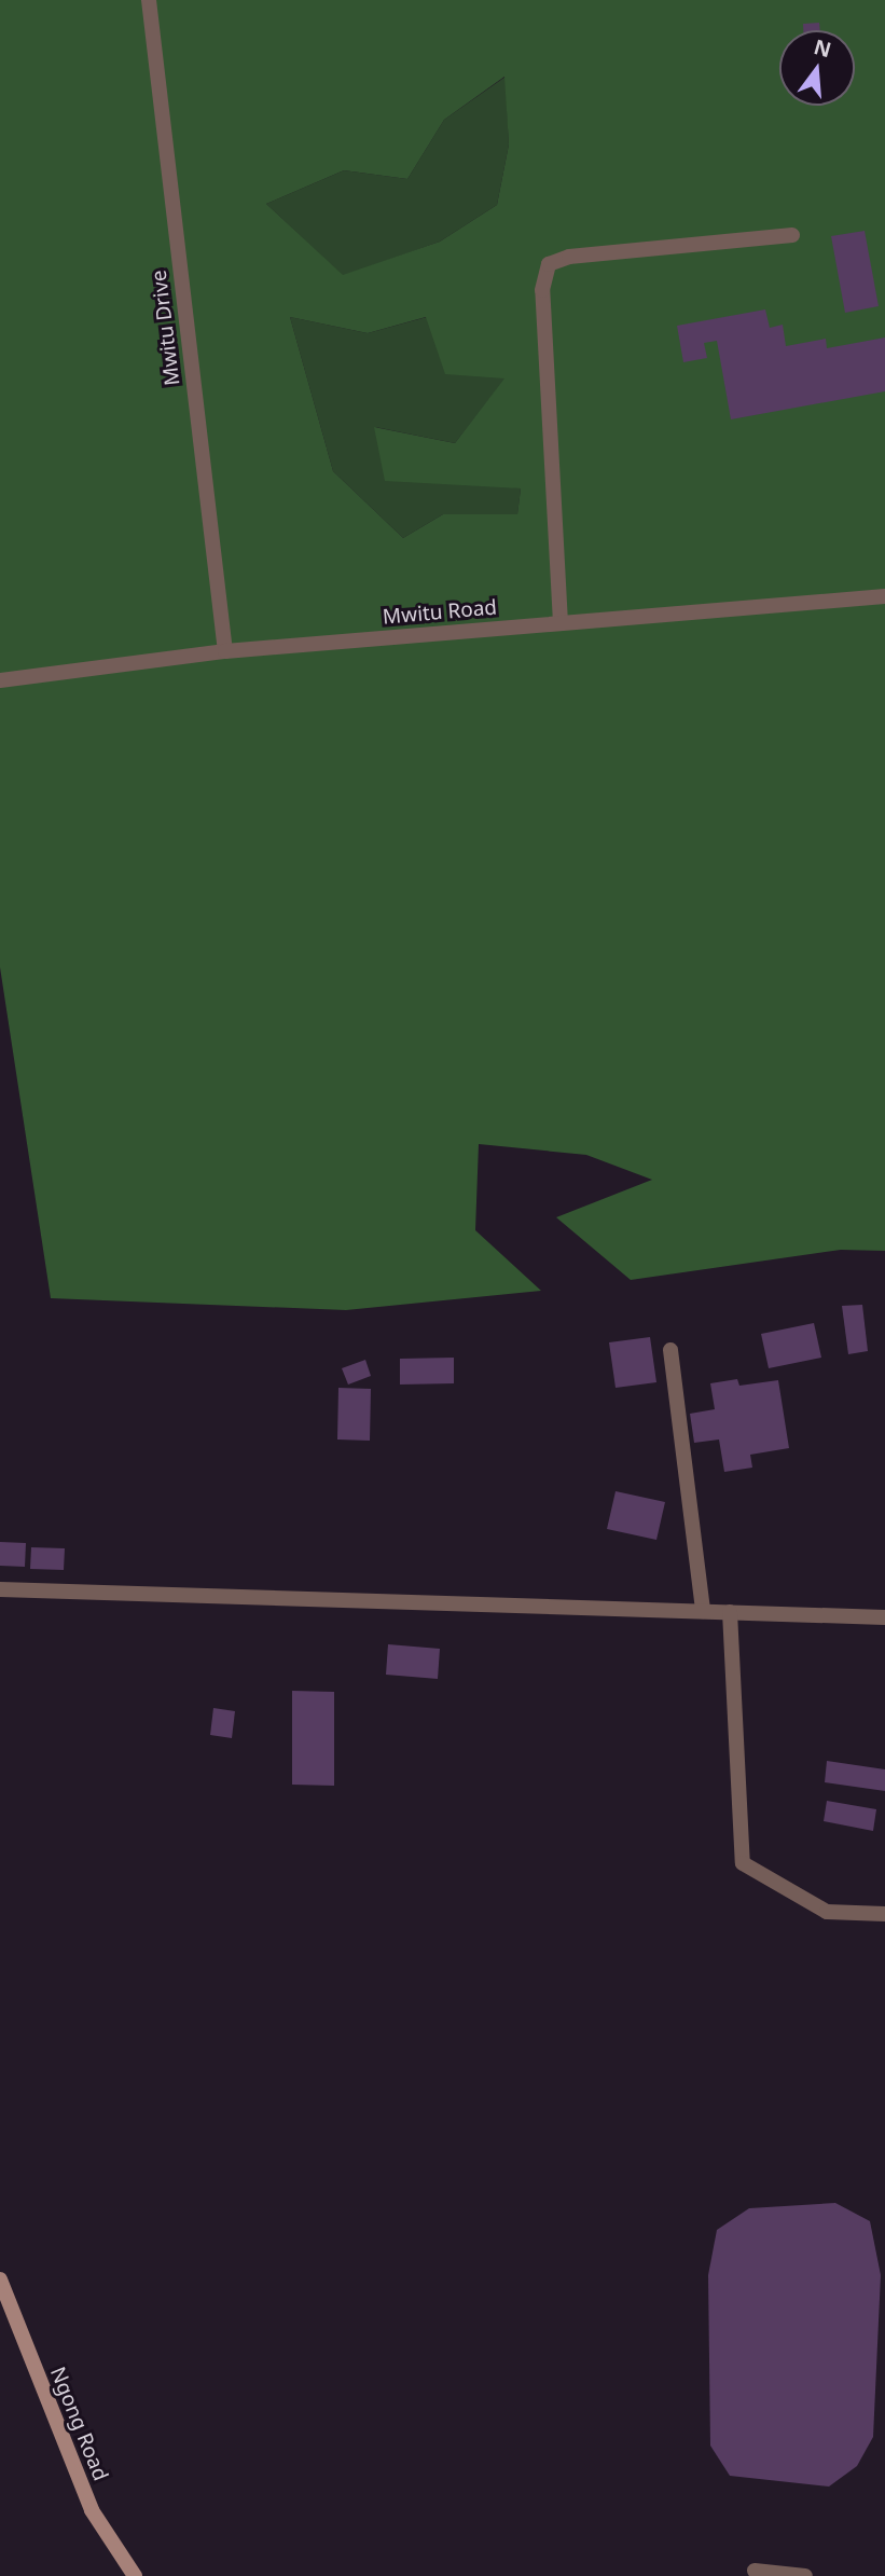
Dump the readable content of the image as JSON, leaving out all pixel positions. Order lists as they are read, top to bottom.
{
  "streets": {
    "main road": ["Ngong Road"],
    "street": ["Mwitu Drive", "Mwitu Road"]
  },
  "crossings": [
    ["Mwitu Drive", "Mwitu Road"]
  ],
  "north": "top"
}
